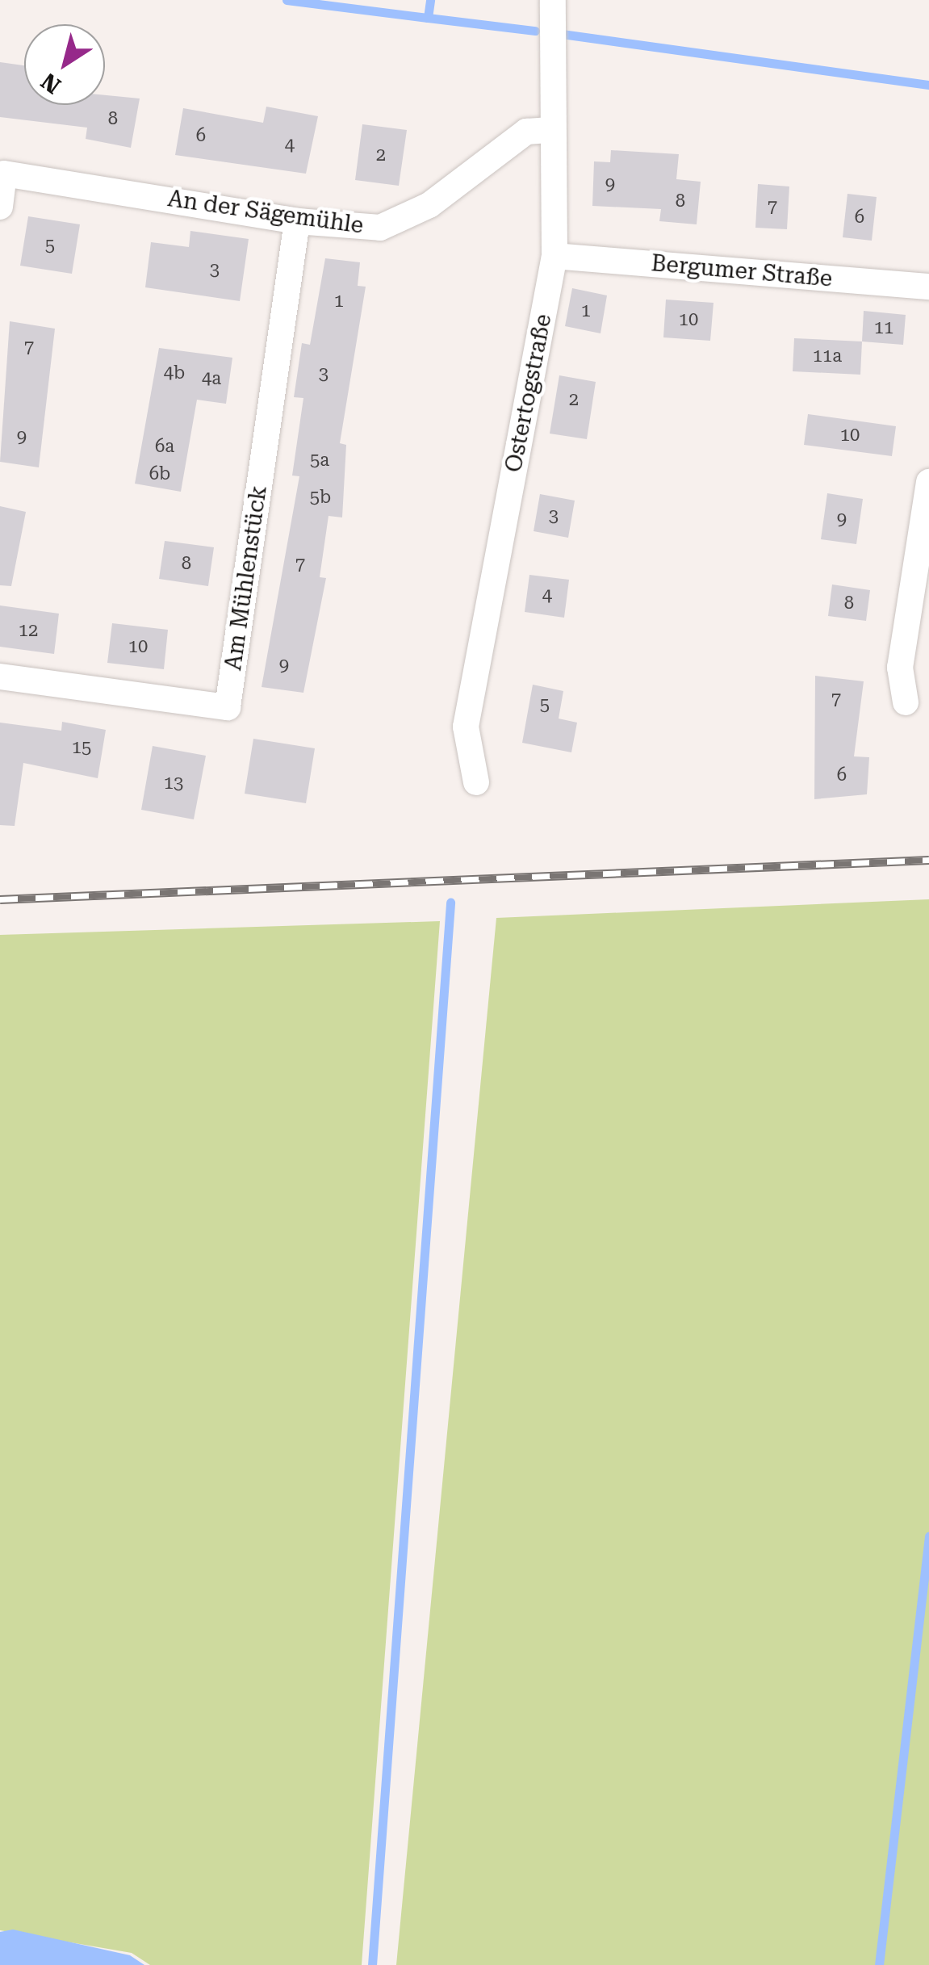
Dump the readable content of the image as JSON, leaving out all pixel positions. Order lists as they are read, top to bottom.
{
  "streets": {
    "street": [
      "An der Sägemühle",
      "Bergumer Straße",
      "Ostertogstraße",
      "Am Mühlenstück"
    ]
  },
  "crossings": [
    ["An der Sägemühle", "Ostertogstraße"],
    ["An der Sägemühle", "Am Mühlenstück"],
    ["Bergumer Straße", "Ostertogstraße"]
  ],
  "house_numbers": [
    "8",
    "6",
    "4",
    "2",
    "9",
    "8",
    "7",
    "6",
    "5",
    "3",
    "1",
    "1",
    "10",
    "11",
    "7",
    "11a",
    "4b",
    "3",
    "4a",
    "2",
    "10",
    "9",
    "6a",
    "5a",
    "6b",
    "5b",
    "3",
    "9",
    "8",
    "7",
    "4",
    "8",
    "12",
    "10",
    "9",
    "7",
    "5",
    "15",
    "6",
    "13"
  ],
  "north": "bottom left"
}
